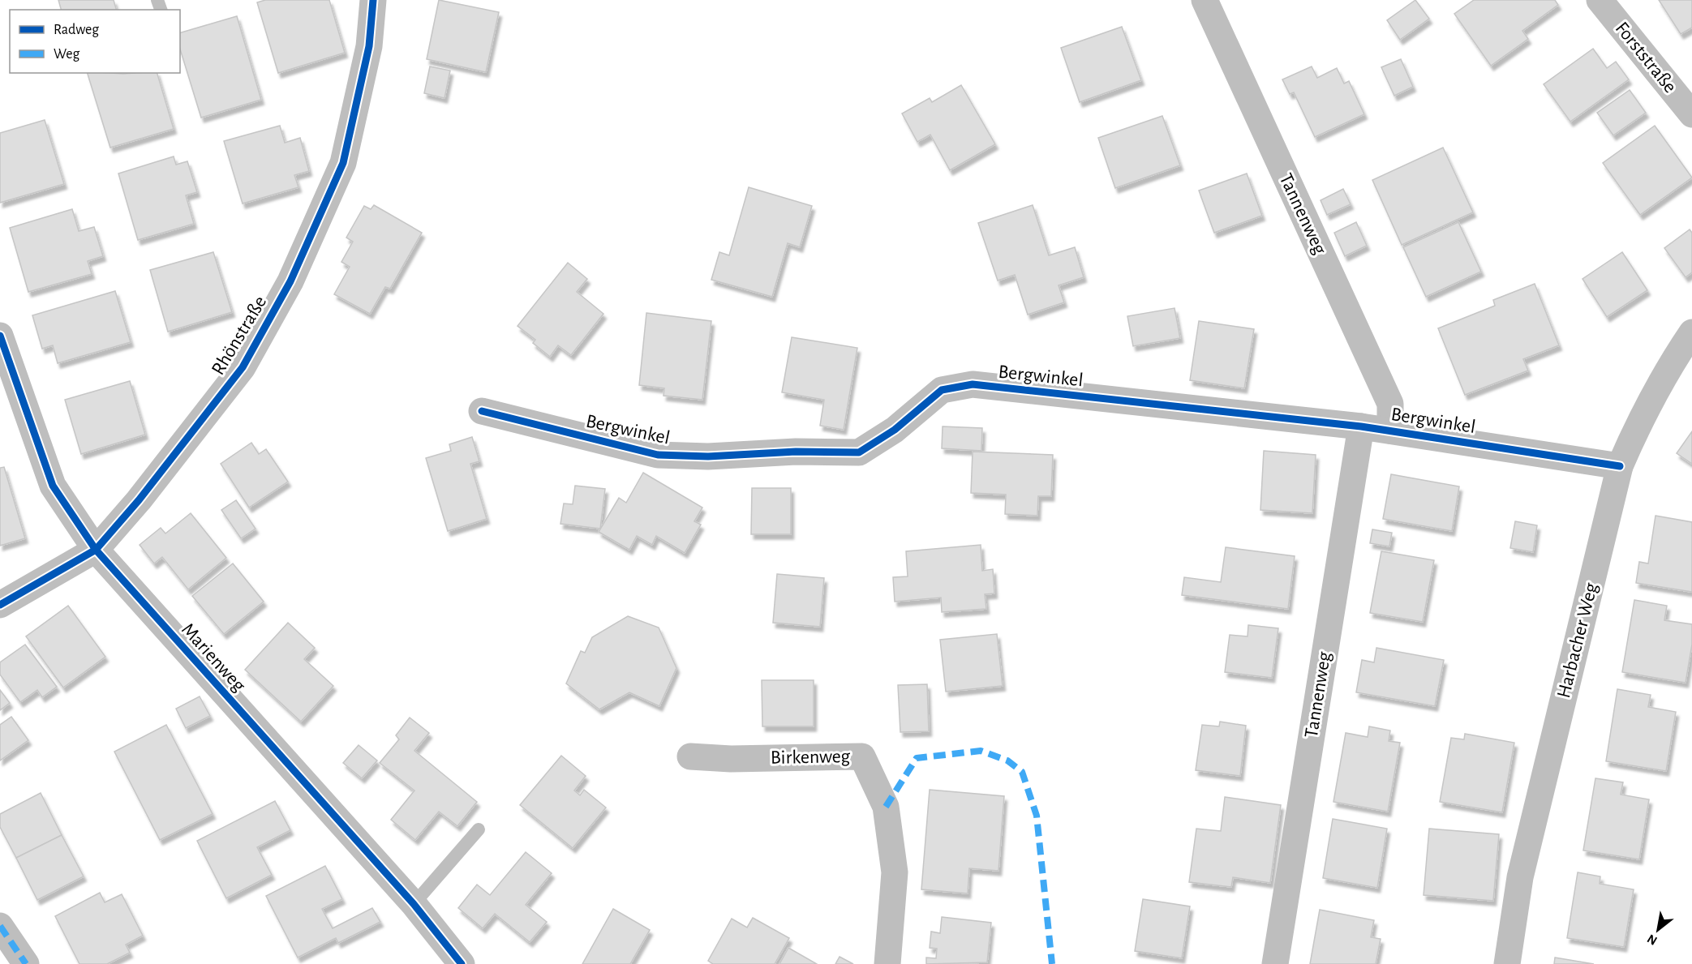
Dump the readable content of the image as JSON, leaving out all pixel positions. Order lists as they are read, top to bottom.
{
  "streets": {
    "street": [
      "Forststraße",
      "Tannenweg",
      "Rhönstraße",
      "Bergwinkel",
      "Harbacher Weg",
      "Marienweg",
      "Birkenweg"
    ]
  },
  "crossings": [
    ["Tannenweg", "Bergwinkel"],
    ["Rhönstraße", "Marienweg"],
    ["Bergwinkel", "Harbacher Weg"]
  ],
  "legend": ["Radweg", "Weg"],
  "north": "bottom left"
}
